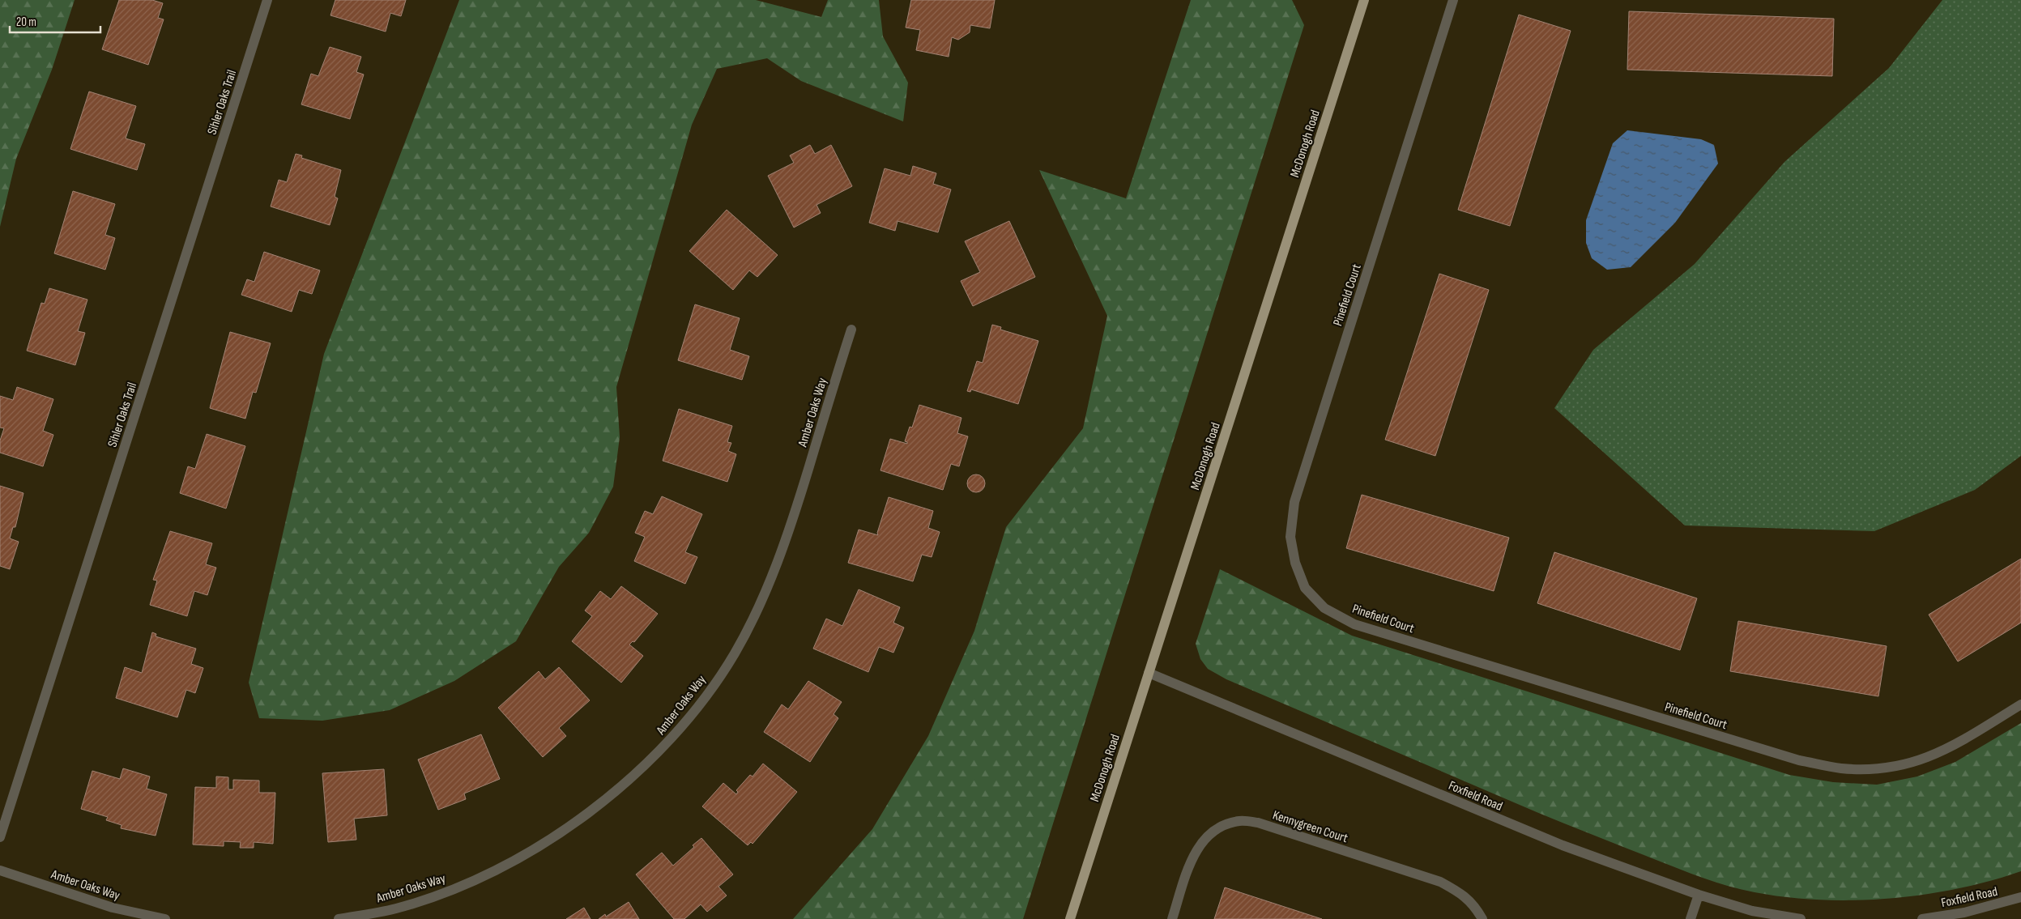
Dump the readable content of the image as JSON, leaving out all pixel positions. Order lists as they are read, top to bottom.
{
  "streets": {
    "main road": ["McDonogh Road"],
    "street": [
      "Sihler Oaks Trail",
      "Pinefield Court",
      "Amber Oaks Way",
      "Foxfield Road",
      "Kennygreen Court"
    ]
  },
  "crossings": [
    ["McDonogh Road", "Foxfield Road"]
  ],
  "scale_bar": "20 m"
}
